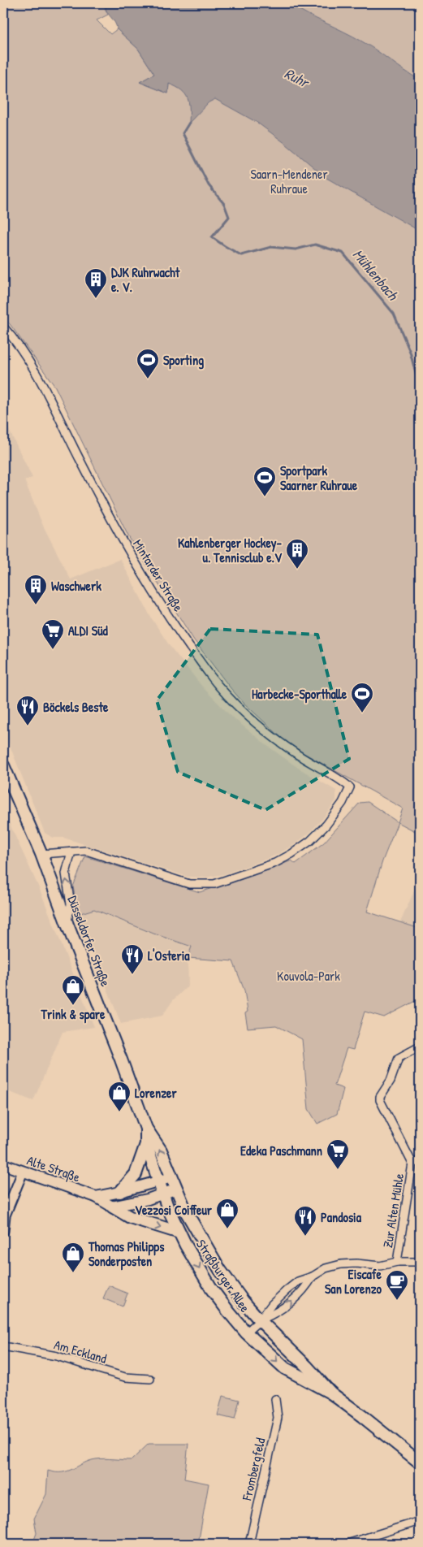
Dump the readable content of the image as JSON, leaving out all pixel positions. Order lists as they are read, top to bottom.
{
  "streets": {
    "main road": ["Düsseldorfer Straße", "Alte Straße", "Straßburger Allee"],
    "street": [
      "Mintarder Straße",
      "Zur Alten Mühle",
      "Am Eckland",
      "Frombergfeld"
    ]
  },
  "crossings": [
    ["Düsseldorfer Straße", "Alte Straße"],
    ["Düsseldorfer Straße", "Straßburger Allee"],
    ["Alte Straße", "Straßburger Allee"]
  ],
  "water": ["Ruhr", "Mühlenbach"],
  "parks": ["Saarn-Mendener Ruhraue", "Kouvola-Park"],
  "places": {
    "building": ["DJK Ruhrwacht e. V.", "Kahlenberger Hockey- u. Tennisclub e.V", "Waschwerk"],
    "sports": ["Sporting", "Sportpark Saarner Ruhraue", "Harbecke-Sporthalle"],
    "supermarket": ["ALDI Süd", "Edeka Paschmann"],
    "restaurant": ["Böckels Beste", "L'Osteria", "Pandosia"],
    "shop": [
      "Trink & spare",
      "Lorenzer",
      "Vezzosi Coiffeur",
      "Thomas Philipps Sonderposten"
    ],
    "cafe": ["Eiscafe San Lorenzo"]
  }
}
